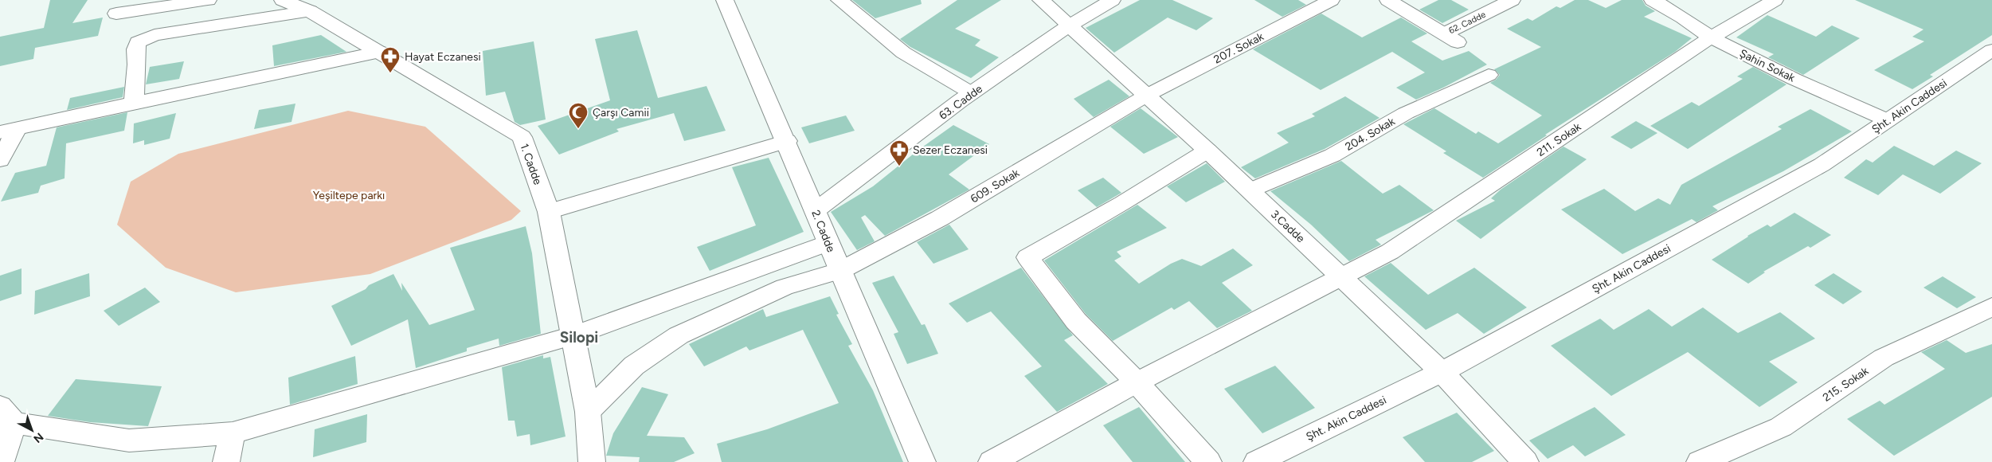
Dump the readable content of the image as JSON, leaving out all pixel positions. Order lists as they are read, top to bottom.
{
  "streets": {
    "street": [
      "62. Cadde",
      "207. Sokak",
      "Şahin Sokak",
      "63. Cadde",
      "Şht. Akin Caddesi",
      "204. Sokak",
      "211. Sokak",
      "1. Cadde",
      "609. Sokak",
      "3.Cadde",
      "2. Cadde",
      "215. Sokak"
    ]
  },
  "crossings": [
    ["207. Sokak", "609. Sokak"],
    ["207. Sokak", "3.Cadde"],
    ["Şahin Sokak", "Şht. Akin Caddesi"],
    ["Şahin Sokak", "211. Sokak"],
    ["63. Cadde", "3.Cadde"],
    ["63. Cadde", "2. Cadde"],
    ["Şht. Akin Caddesi", "3.Cadde"],
    ["204. Sokak", "3.Cadde"],
    ["211. Sokak", "3.Cadde"],
    ["1. Cadde", "609. Sokak"],
    ["609. Sokak", "3.Cadde"],
    ["609. Sokak", "2. Cadde"]
  ],
  "districts": ["Silopi"],
  "parks": ["Yeşiltepe parkı"],
  "places": {
    "pharmacy": ["Hayat Eczanesi", "Sezer Eczanesi"],
    "mosque": ["Çarşı Camii"]
  },
  "north": "bottom right"
}
